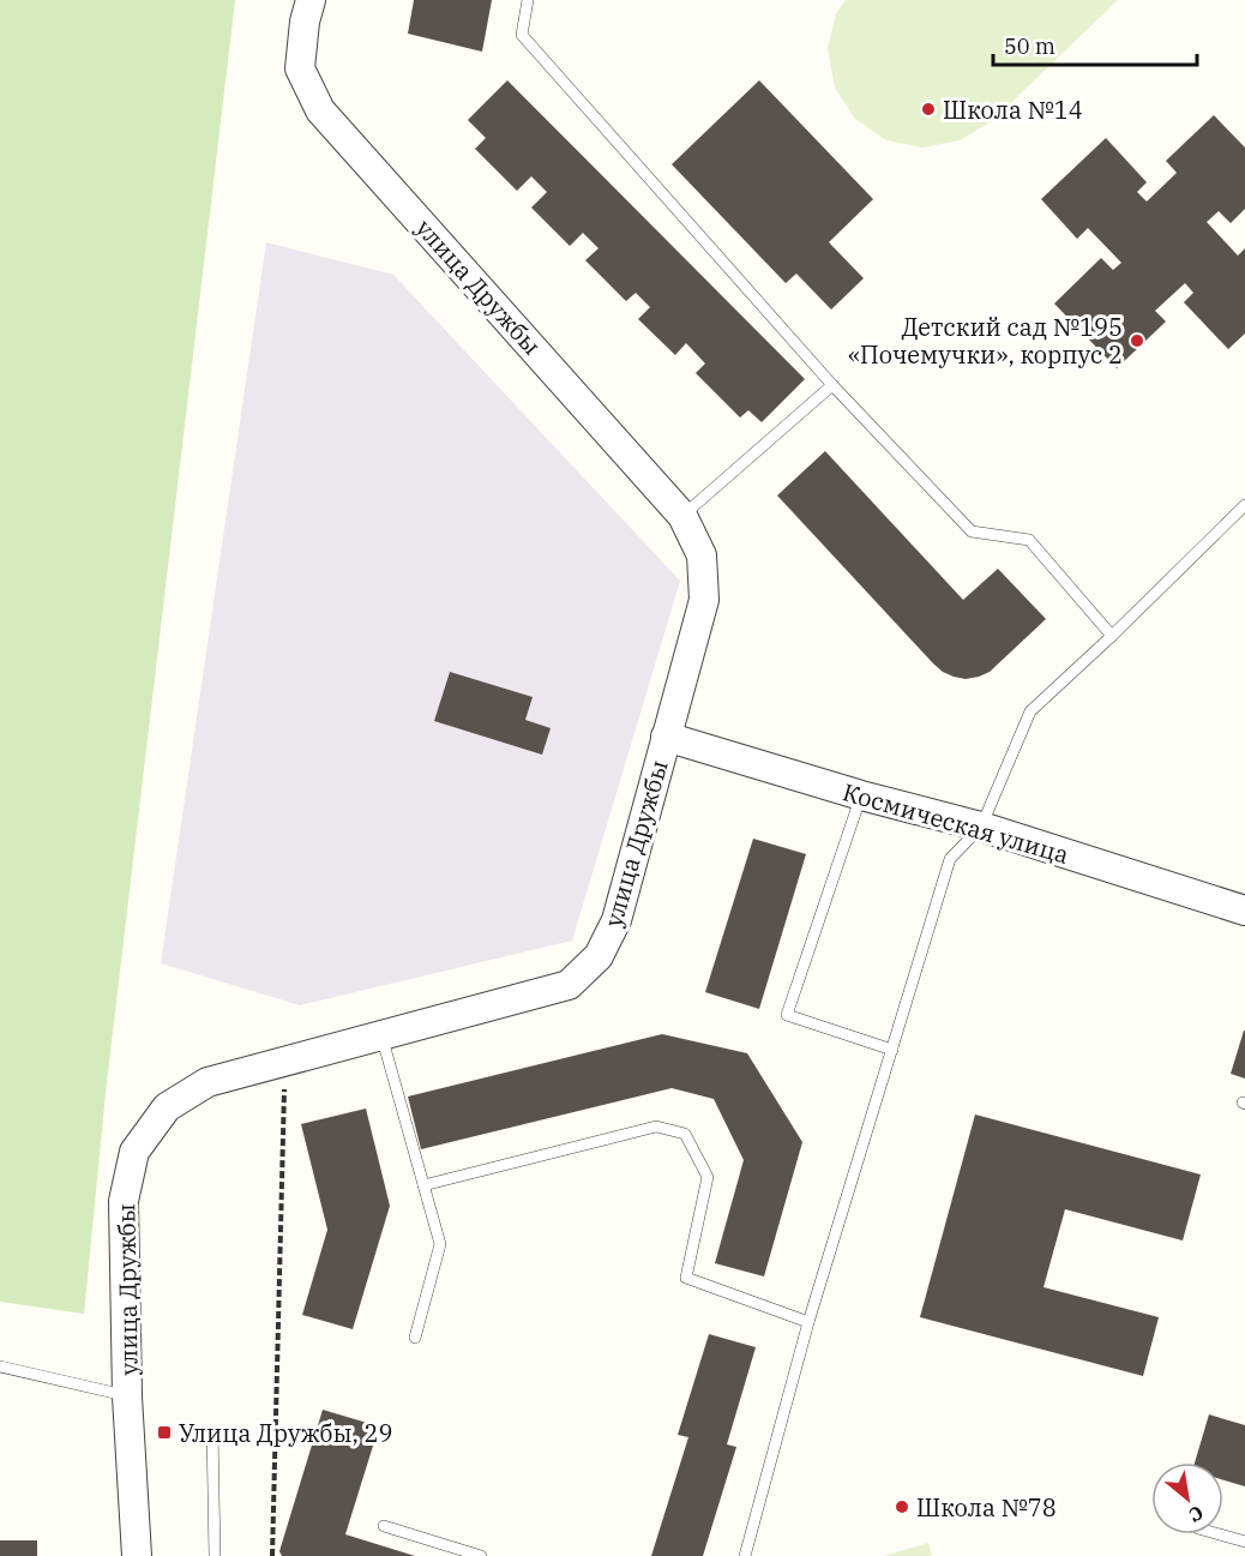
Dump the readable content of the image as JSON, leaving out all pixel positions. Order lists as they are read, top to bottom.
{
  "streets": {
    "street": ["улица Дружбы", "Космическая улица"]
  },
  "crossings": [
    ["улица Дружбы", "Космическая улица"]
  ],
  "places": {
    "other": ["Школа №14", "Детский сад №195 «Почемучки», корпус 2", "Школа №78"],
    "transit": ["Улица Дружбы, 29"]
  },
  "scale_bar": "50 m",
  "north": "bottom right"
}
